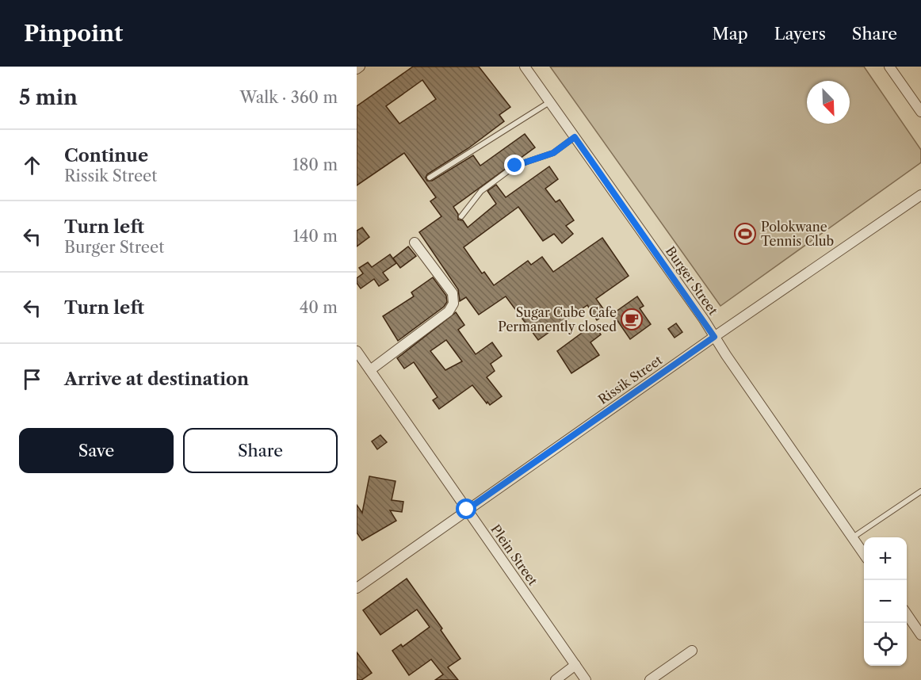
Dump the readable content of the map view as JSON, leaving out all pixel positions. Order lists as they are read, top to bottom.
{
  "streets": {
    "street": ["Burger Street", "Rissik Street", "Plein Street"]
  },
  "crossings": [
    ["Burger Street", "Rissik Street"],
    ["Rissik Street", "Plein Street"]
  ],
  "places": {
    "sports": ["Polokwane Tennis Club"],
    "cafe": ["Sugar Cube Cafe Permanently closed"]
  },
  "north": "bottom right",
  "page": {
    "header": "Pinpoint",
    "nav": ["Map", "Layers", "Share"],
    "heading": ["5 min", "Walk · 360 m"],
    "list": [
      ["Continue", "Rissik Street", "180 m"],
      ["Turn left", "Burger Street", "140 m"],
      ["Turn left", "40 m"],
      "Arrive at destination"
    ],
    "buttons": ["Save", "Share"],
    "map_buttons": ["+", "−"]
  }
}
